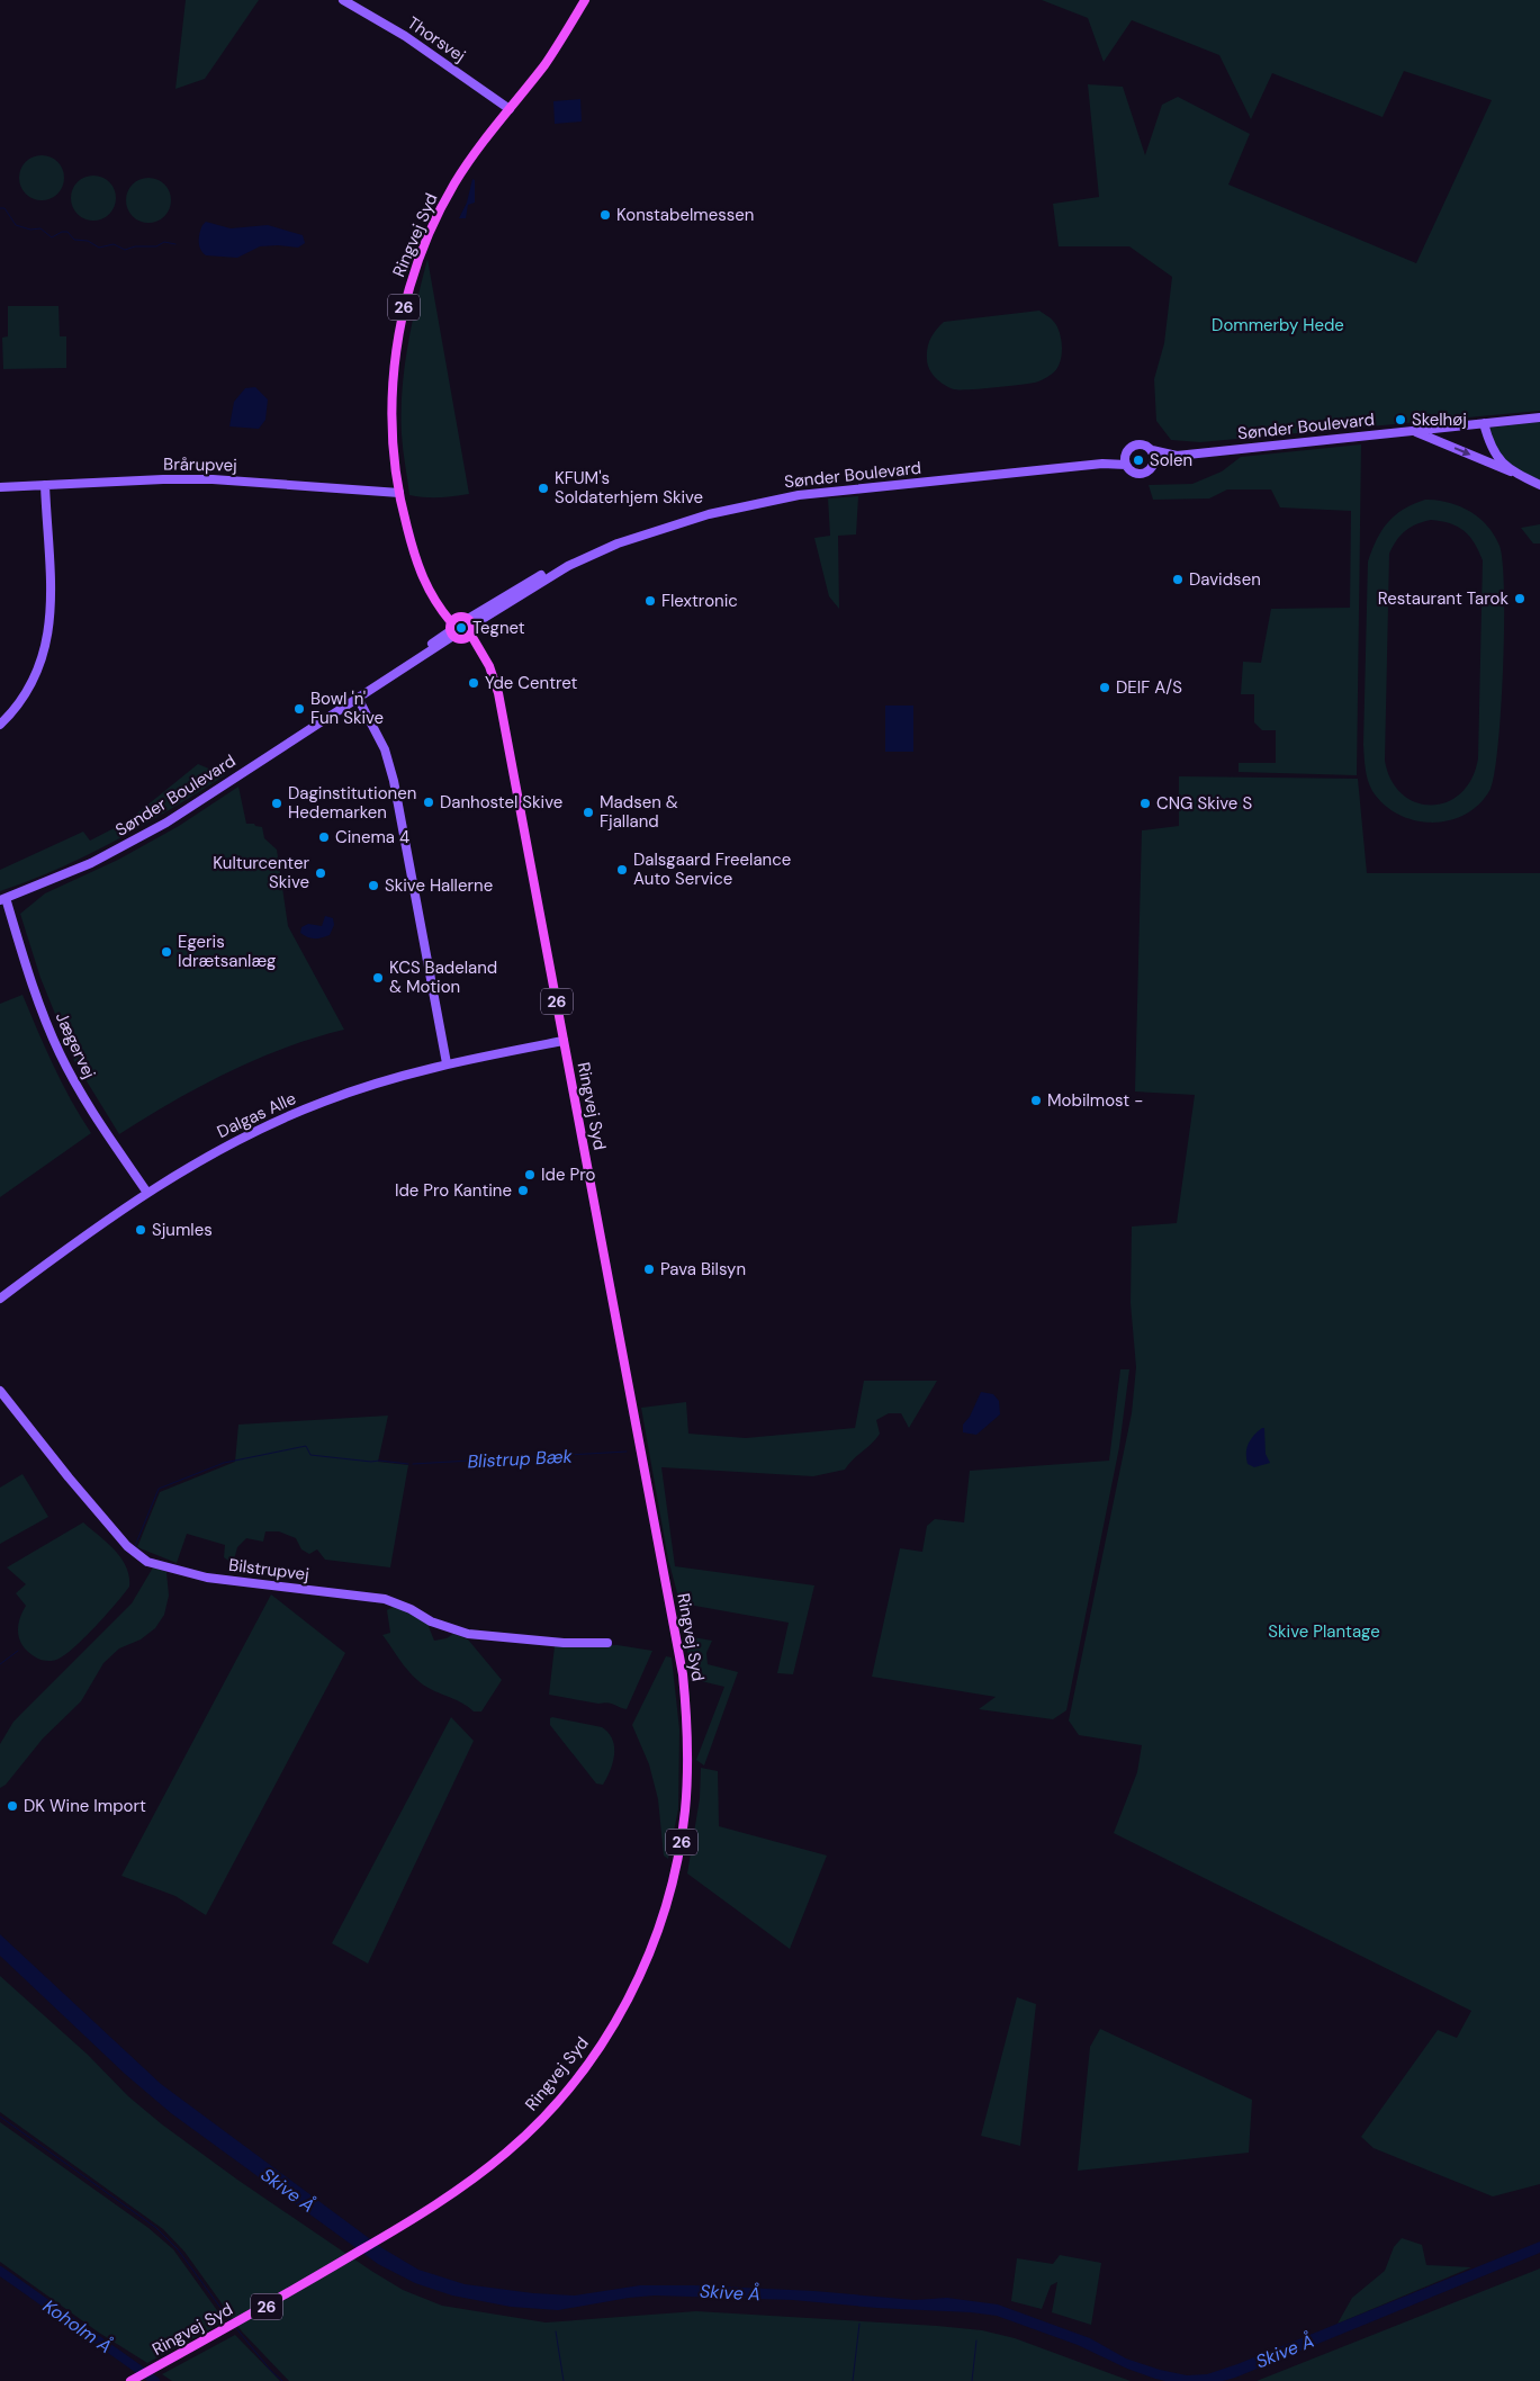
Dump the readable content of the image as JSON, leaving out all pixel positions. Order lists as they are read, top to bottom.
{
  "streets": {
    "main road": ["Ringvej Syd", "26"],
    "street": [
      "Thorsvej",
      "Sønder Boulevard",
      "Brårupvej",
      "Jægervej",
      "Dalgas Alle",
      "Bilstrupvej"
    ]
  },
  "crossings": [
    ["Thorsvej", "Ringvej Syd"],
    ["Ringvej Syd", "26"],
    ["Ringvej Syd", "Sønder Boulevard"],
    ["Ringvej Syd", "Brårupvej"],
    ["Ringvej Syd", "Dalgas Alle"],
    ["26", "Sønder Boulevard"],
    ["Sønder Boulevard", "Jægervej"],
    ["Jægervej", "Dalgas Alle"]
  ],
  "water": ["Blistrup Bæk", "Skive Å", "Koholm Å"],
  "parks": ["Dommerby Hede", "Skive Plantage"],
  "places": [
    "Konstabelmessen",
    "Skelhøj",
    "Solen",
    "KFUM's Soldaterhjem Skive",
    "Davidsen",
    "Restaurant Tarok",
    "Flextronic",
    "Tegnet",
    "Yde Centret",
    "DEIF A/S",
    "Bowl 'n' Fun Skive",
    "Danhostel Skive",
    "Daginstitutionen Hedemarken",
    "CNG Skive S",
    "Madsen & Fjalland",
    "Cinema 4",
    "Dalsgaard Freelance Auto Service",
    "Kulturcenter Skive",
    "Skive Hallerne",
    "Egeris Idrætsanlæg",
    "KCS Badeland & Motion",
    "Mobilmost -",
    "Ide Pro",
    "Ide Pro Kantine",
    "Sjumles",
    "Pava Bilsyn",
    "DK Wine Import"
  ]
}
